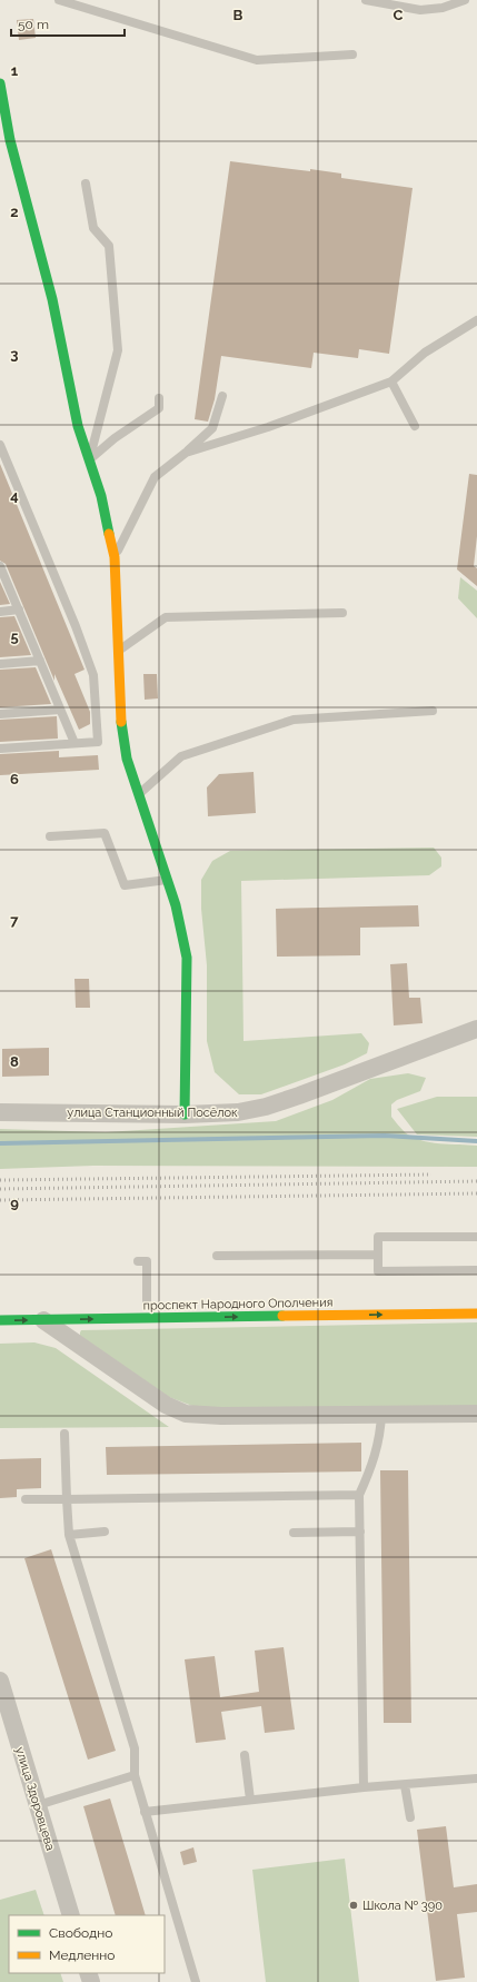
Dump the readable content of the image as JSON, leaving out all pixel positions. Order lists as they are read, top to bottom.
{
  "streets": {
    "street": ["улица Станционный Посёлок", "проспект Народного Ополчения", "улица Здоровцева"]
  },
  "places": ["Школа № 390"],
  "legend": ["Свободно", "Медленно"],
  "scale_bar": "50 m",
  "grid": {
    "columns": ["B", "C"],
    "rows": [
      "1",
      "2",
      "3",
      "4",
      "5",
      "6",
      "7",
      "8",
      "9"
    ]
  }
}
